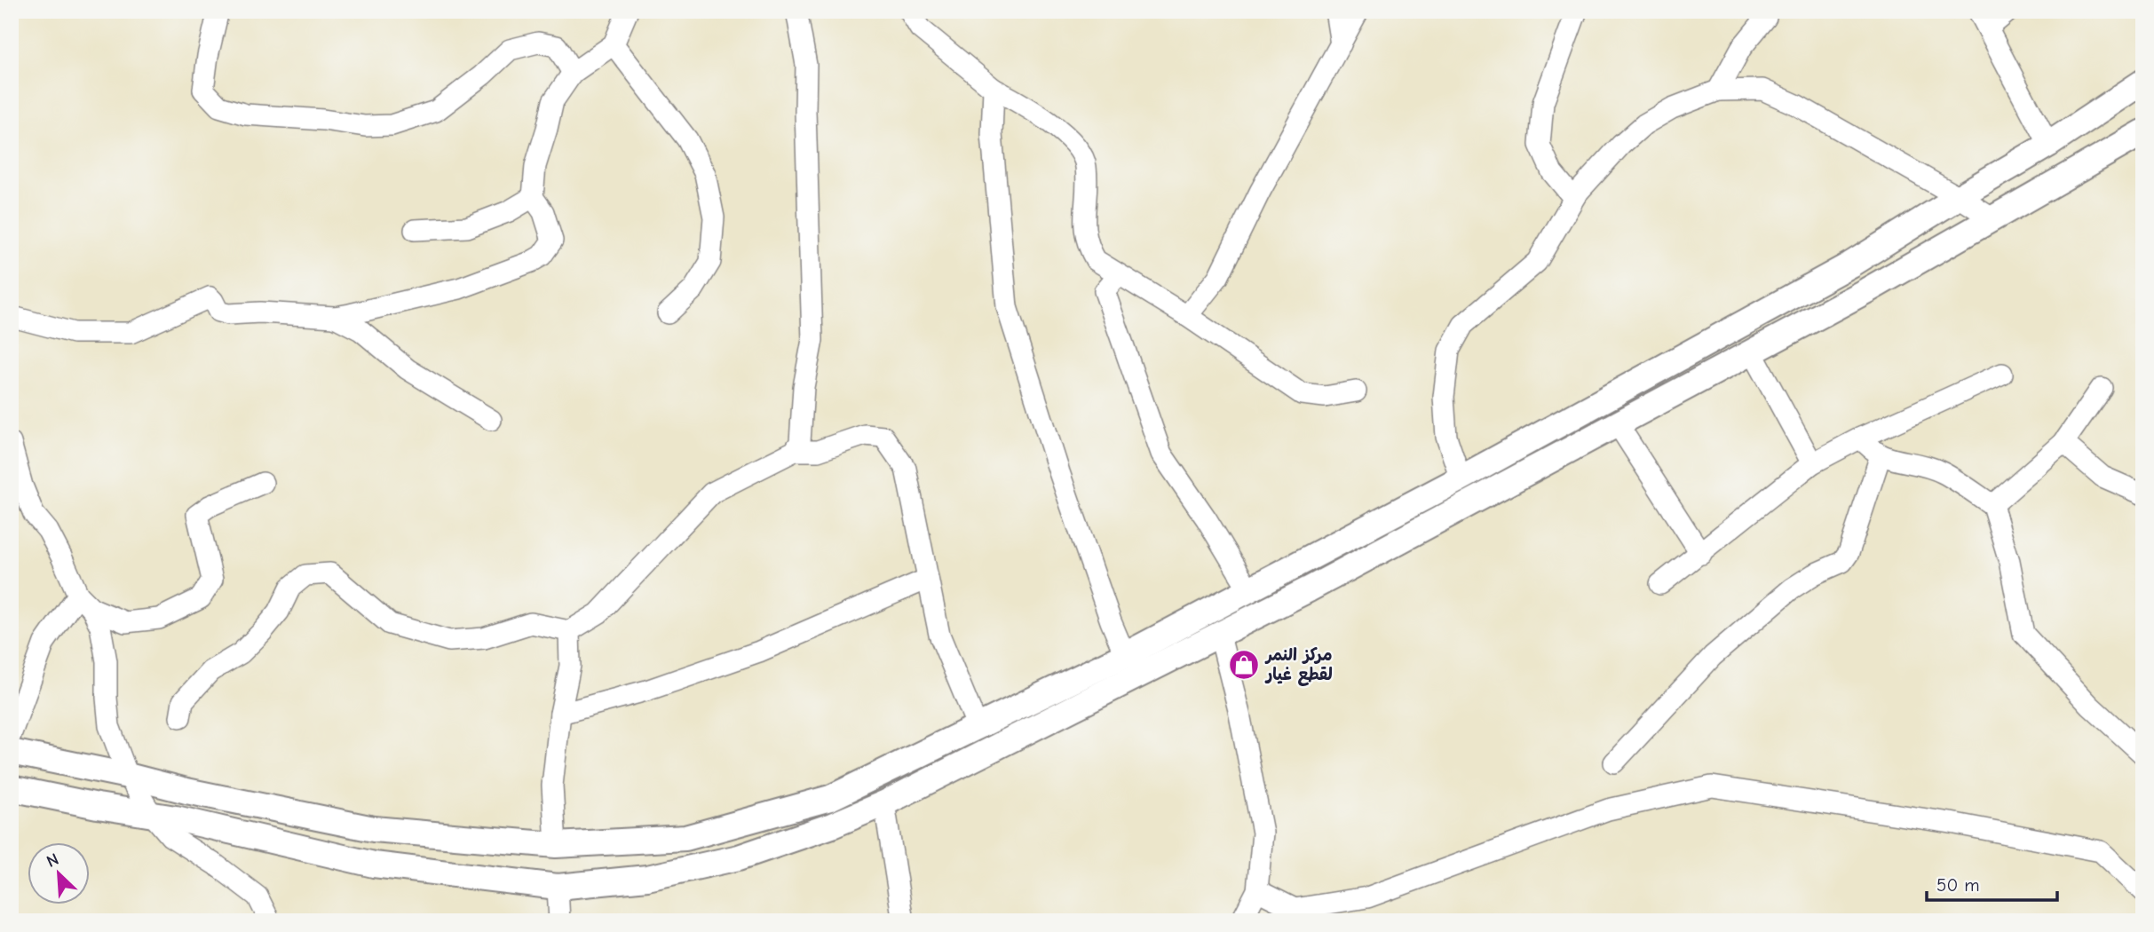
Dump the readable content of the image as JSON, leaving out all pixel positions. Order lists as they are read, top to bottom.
{
  "places": {
    "shop": ["مركز النمر لقطع غيار"]
  },
  "scale_bar": "50 m",
  "north": "top left"
}
